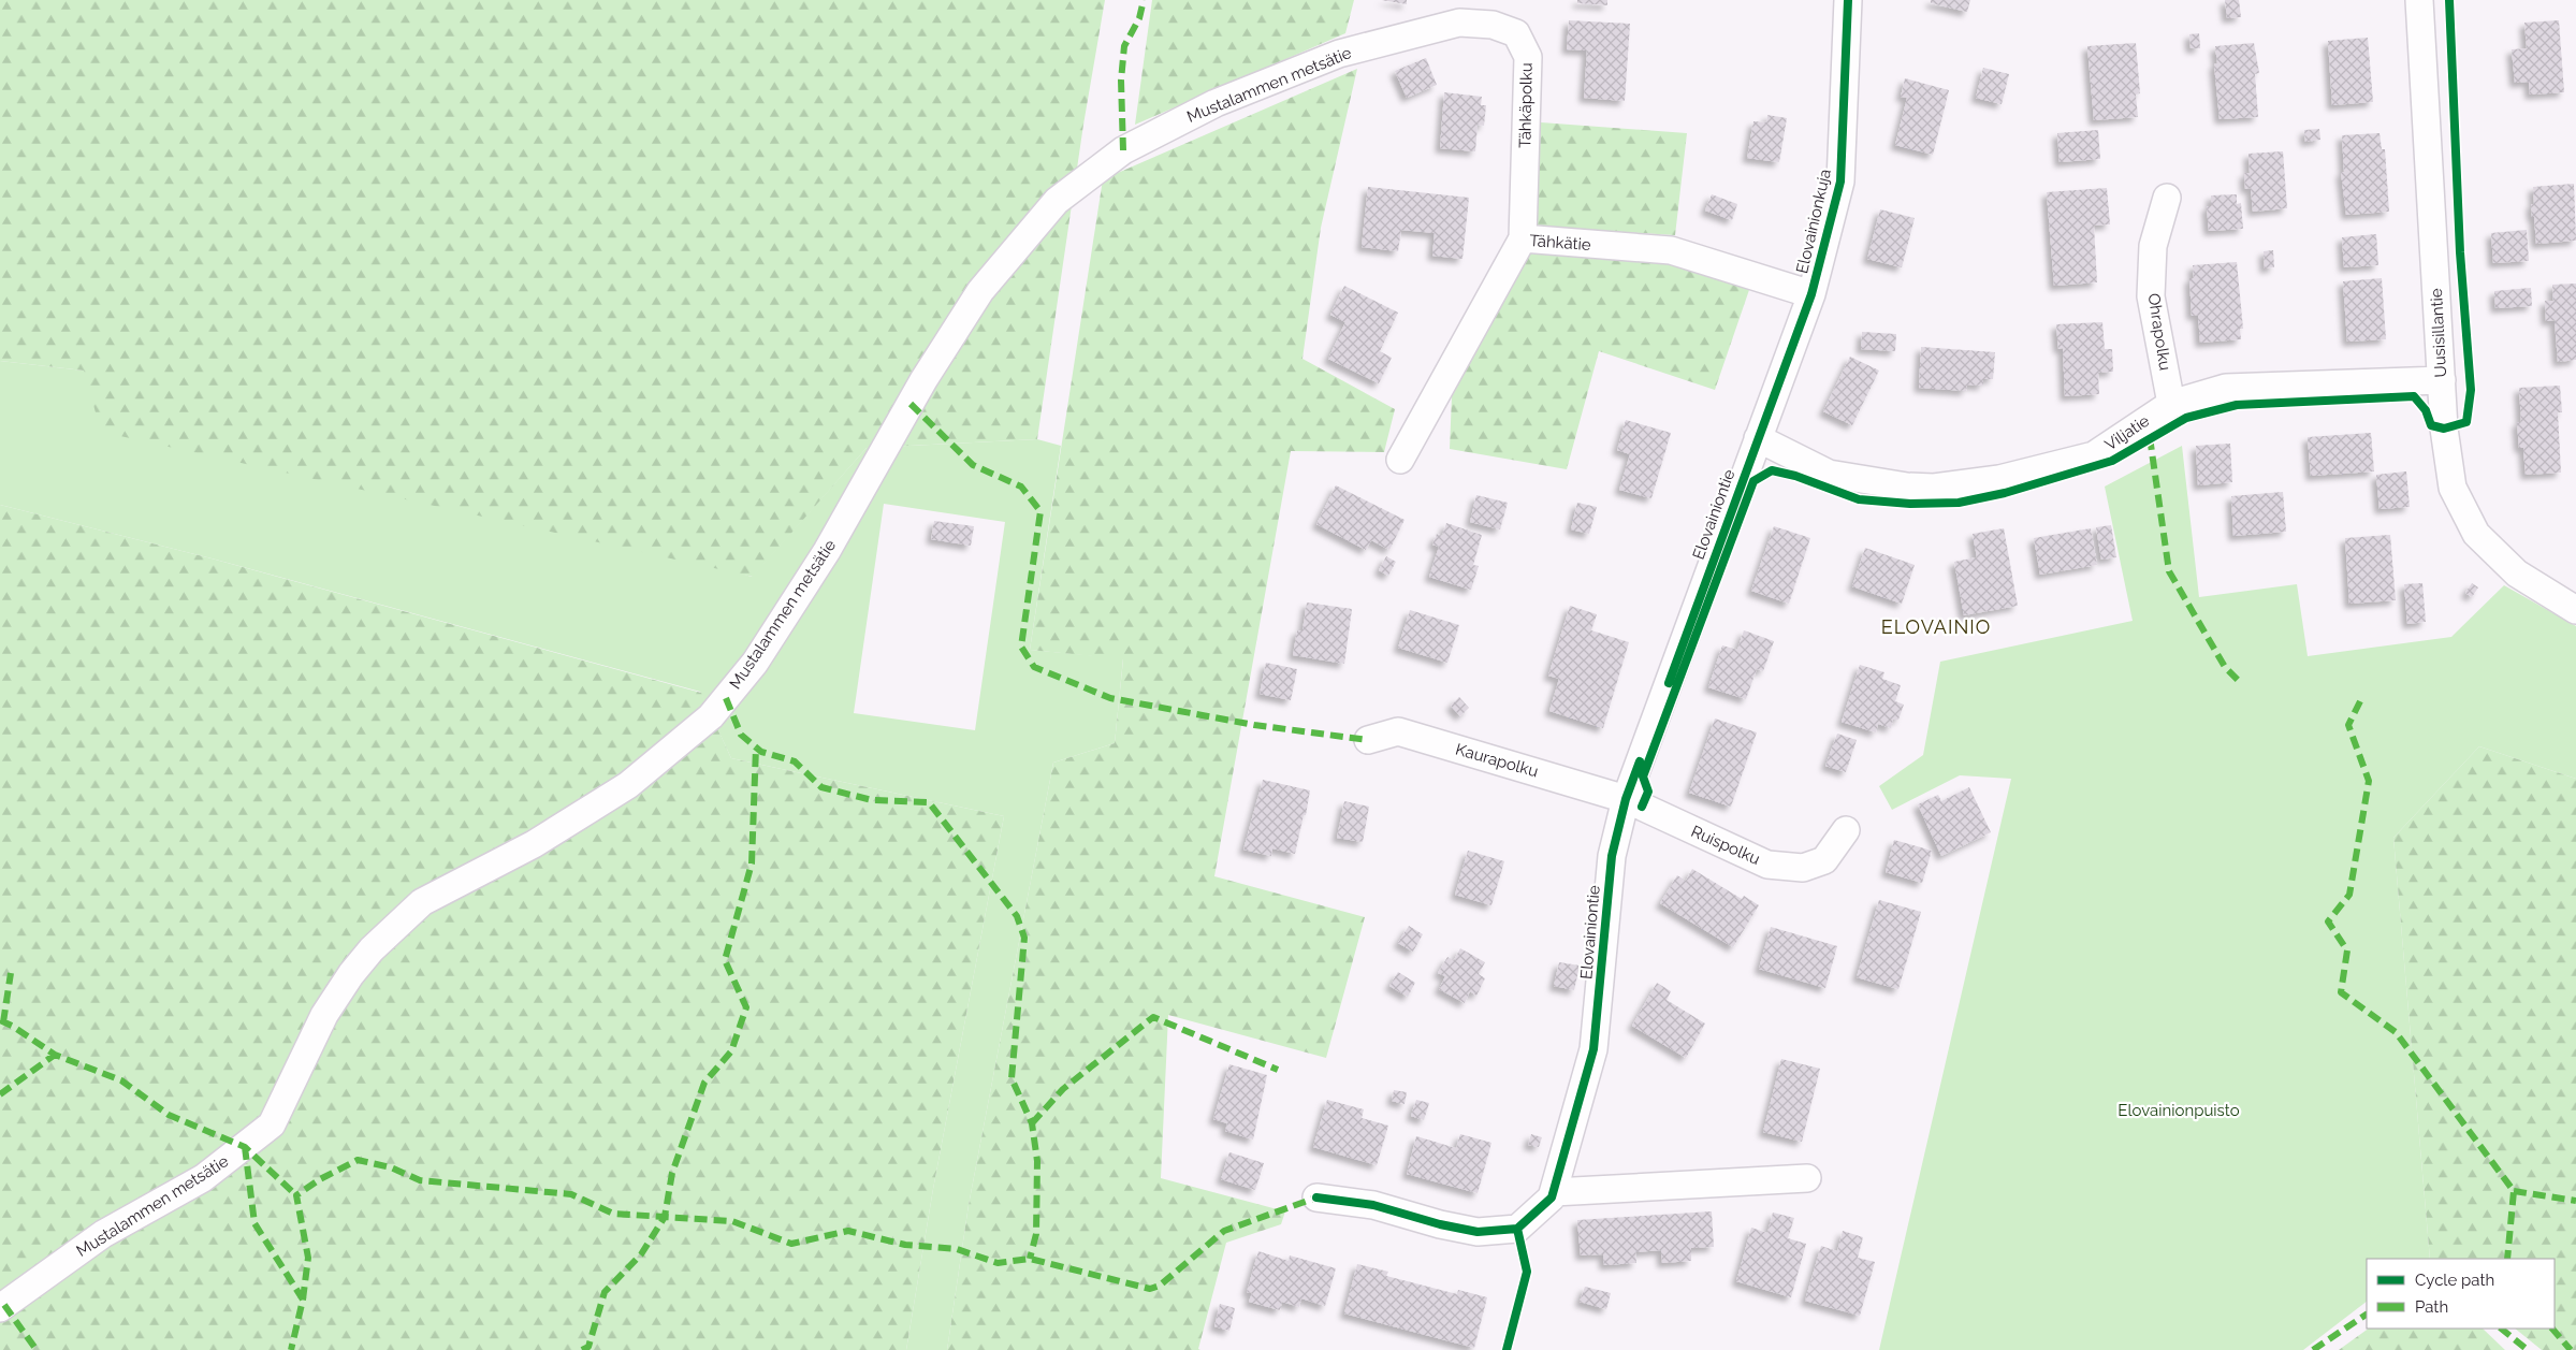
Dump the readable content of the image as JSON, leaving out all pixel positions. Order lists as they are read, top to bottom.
{
  "streets": {
    "street": [
      "Mustalammen metsätie",
      "Tähkäpolku",
      "Elovainionkuja",
      "Tähkätie",
      "Ohrapolku",
      "Uusisillantie",
      "Viljatie",
      "Elovainiontie",
      "Kaurapolku",
      "Ruispolku"
    ]
  },
  "crossings": [
    ["Mustalammen metsätie", "Tähkäpolku"],
    ["Tähkäpolku", "Tähkätie"],
    ["Elovainionkuja", "Tähkätie"],
    ["Elovainionkuja", "Viljatie"],
    ["Elovainionkuja", "Elovainiontie"],
    ["Ohrapolku", "Viljatie"],
    ["Uusisillantie", "Viljatie"],
    ["Viljatie", "Elovainiontie"],
    ["Elovainiontie", "Kaurapolku"],
    ["Elovainiontie", "Ruispolku"],
    ["Kaurapolku", "Ruispolku"]
  ],
  "districts": ["ELOVAINIO"],
  "parks": ["Elovainionpuisto"],
  "legend": ["Cycle path", "Path"]
}
